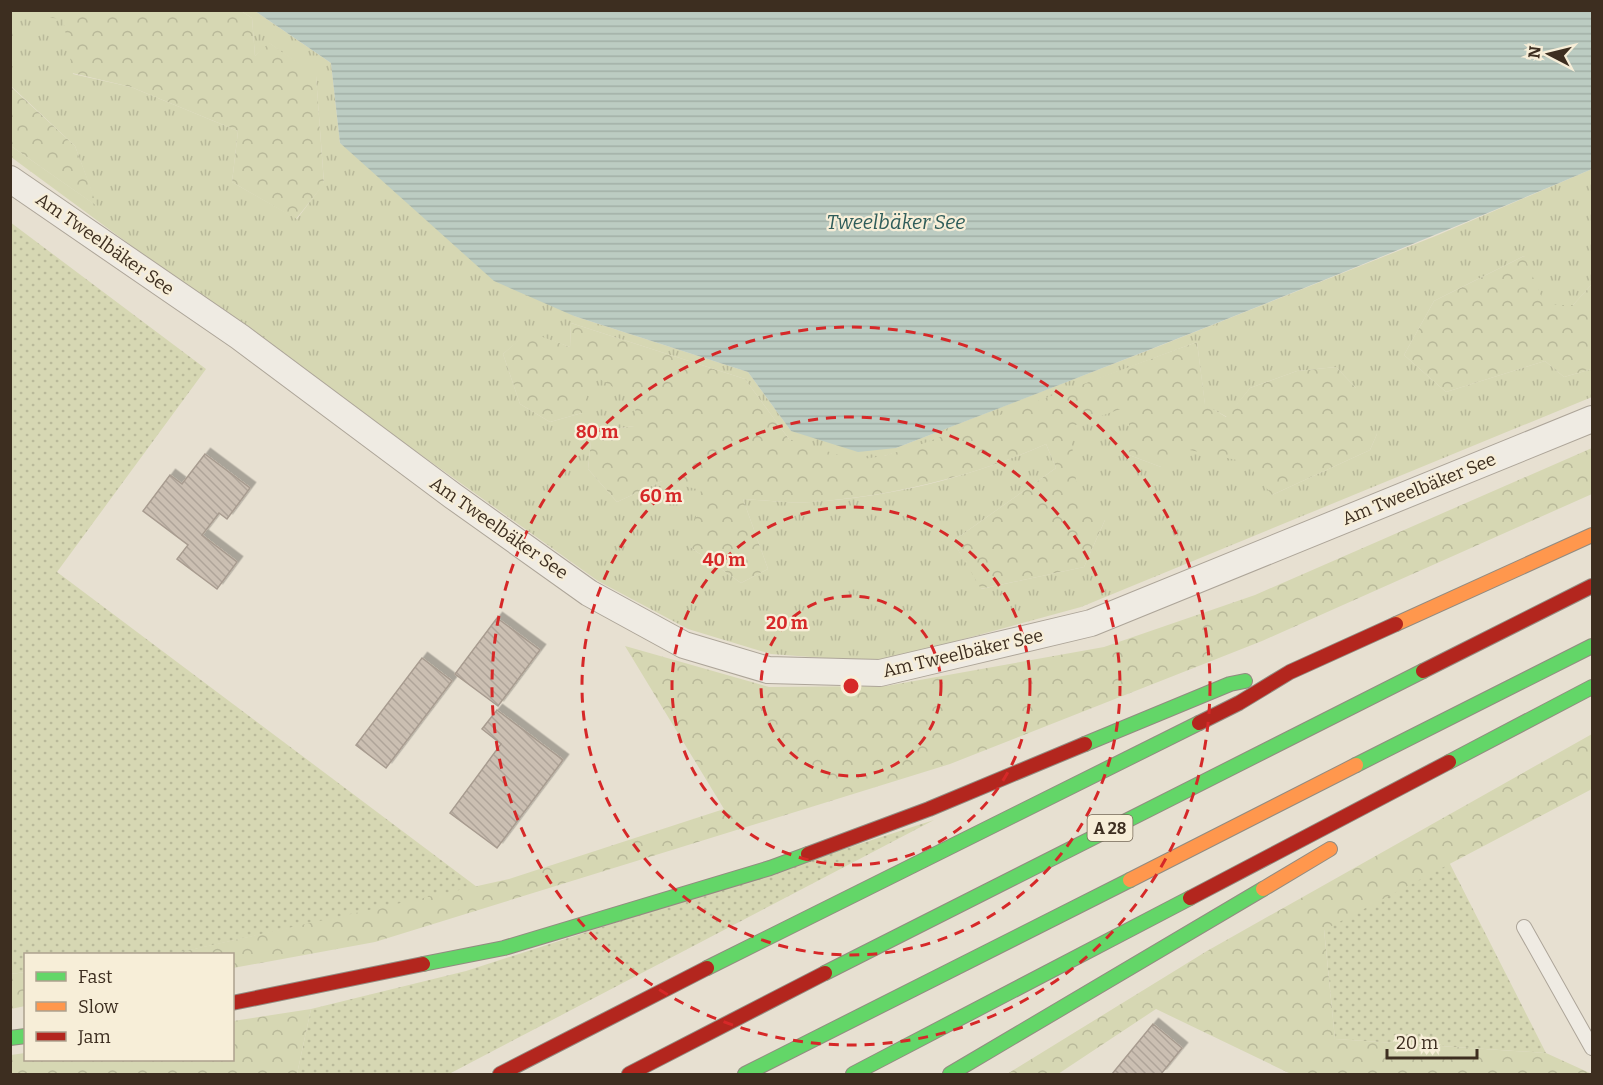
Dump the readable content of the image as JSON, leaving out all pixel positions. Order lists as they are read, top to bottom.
{
  "streets": {
    "highway": ["A 28"],
    "street": ["Am Tweelbäker See"]
  },
  "water": ["Tweelbäker See"],
  "legend": ["Fast", "Slow", "Jam"],
  "scale_bar": "20 m",
  "north": "left",
  "rings": [
    "80 m",
    "60 m",
    "40 m",
    "20 m"
  ]
}
